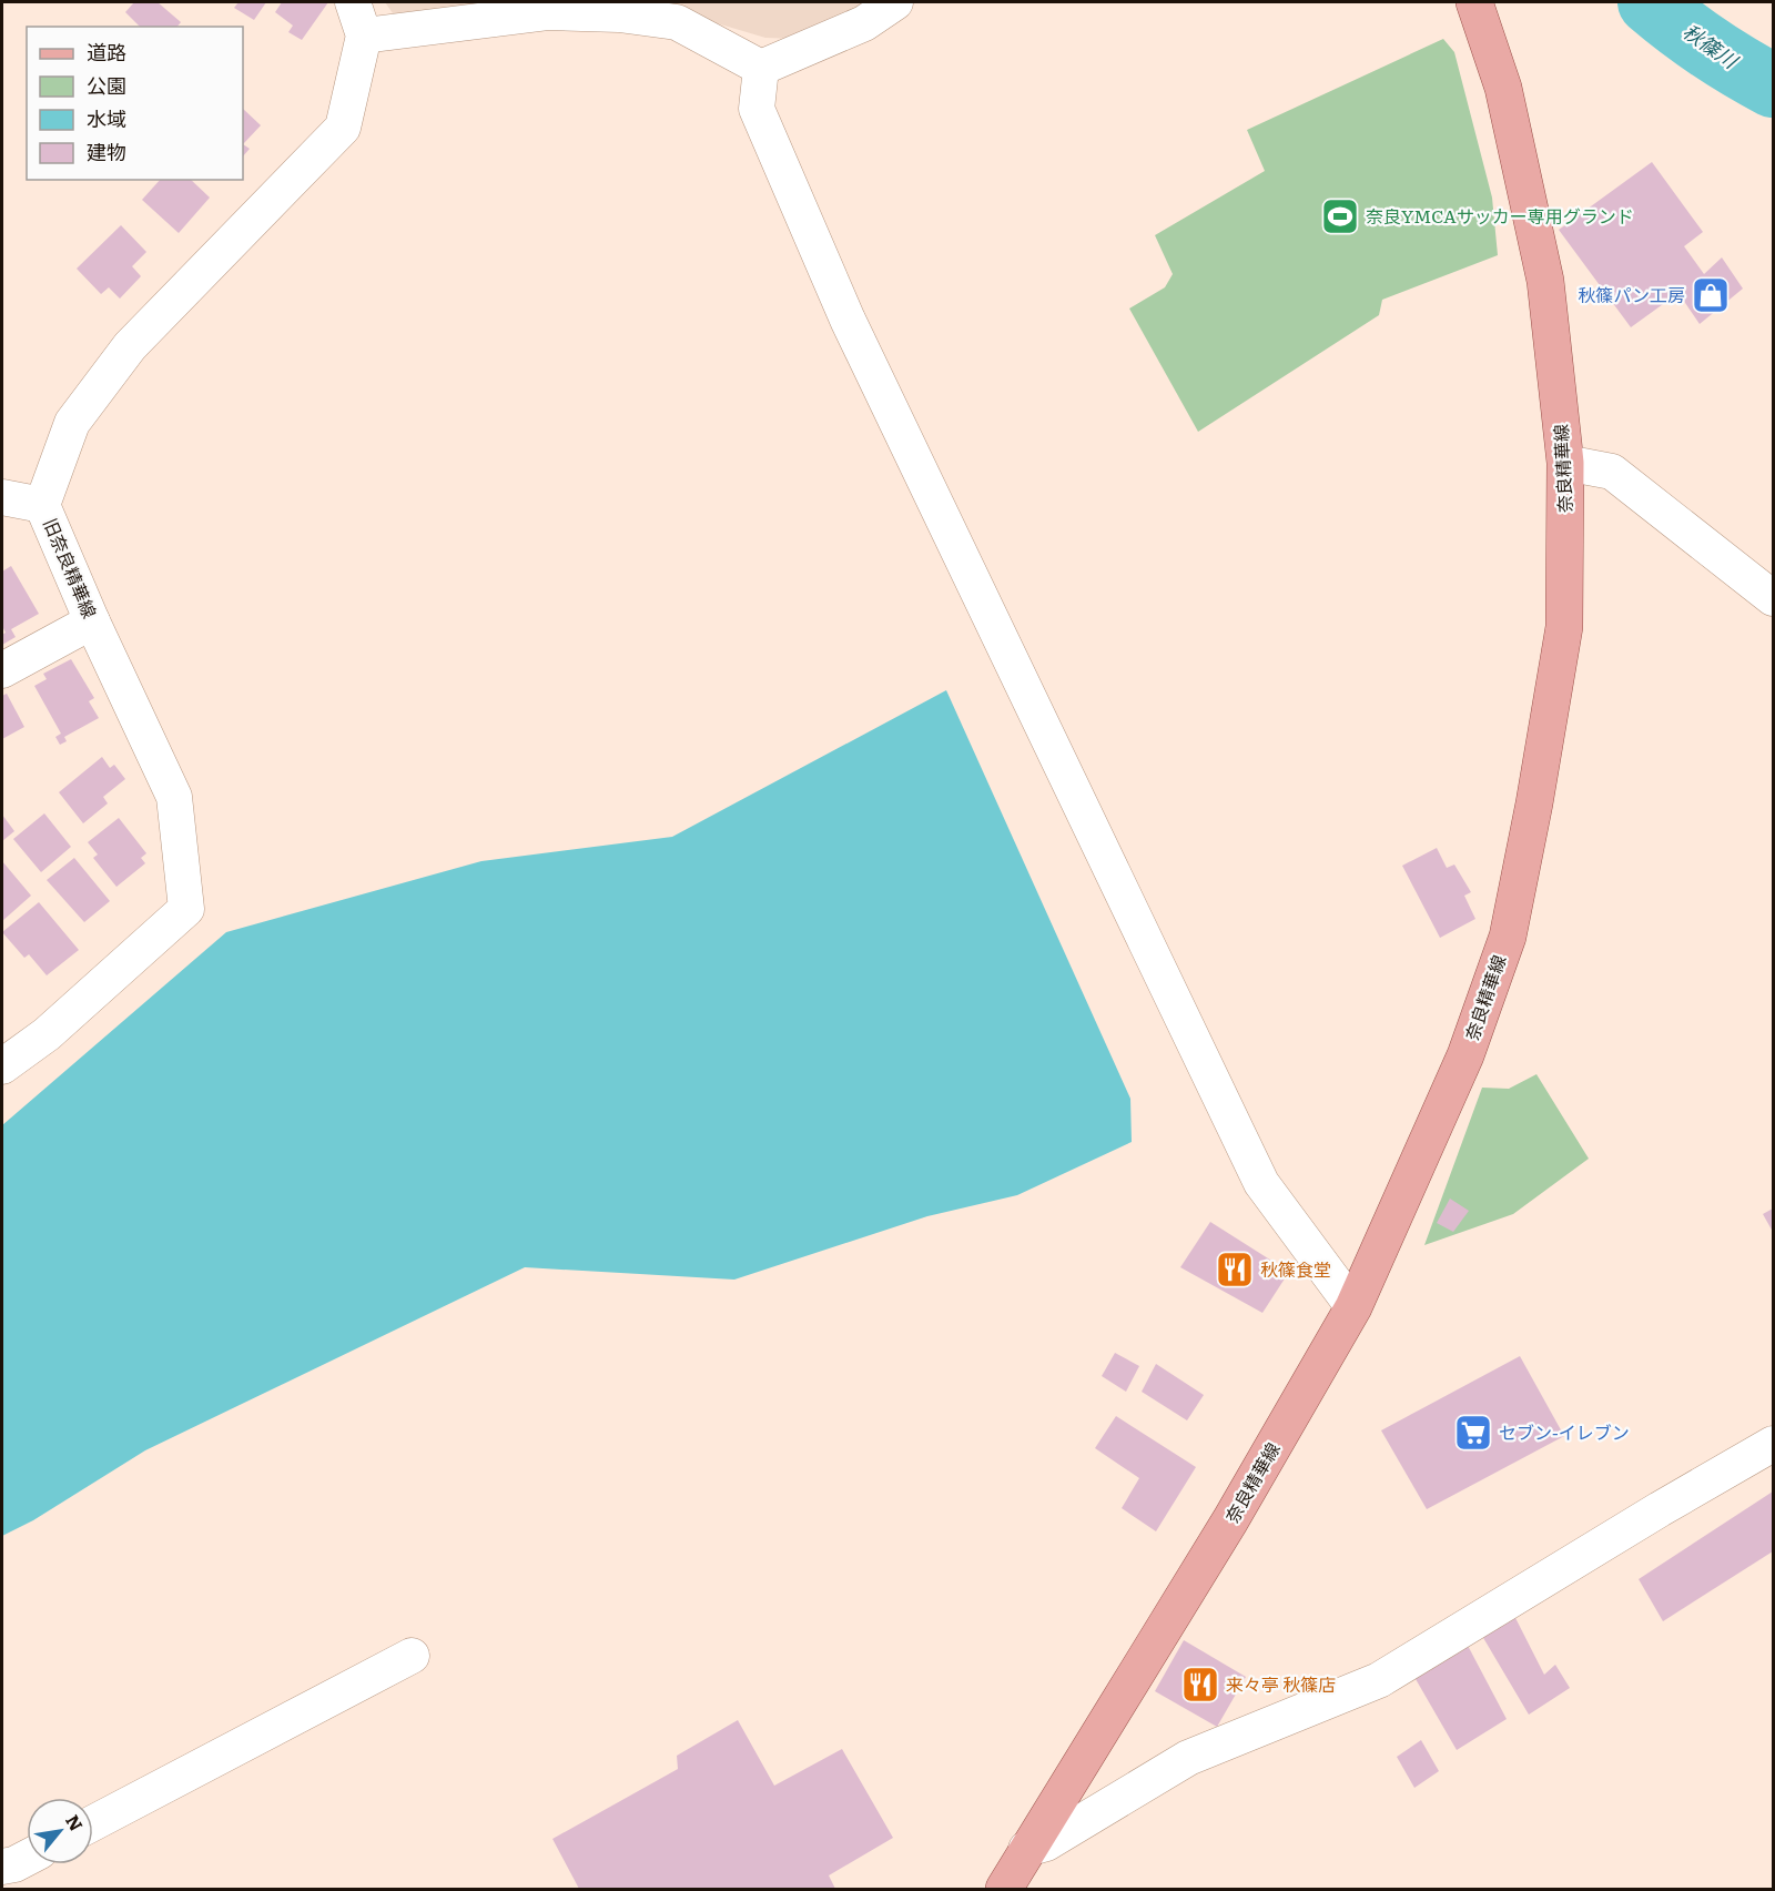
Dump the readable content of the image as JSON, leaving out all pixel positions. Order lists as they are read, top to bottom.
{
  "streets": {
    "main road": ["奈良精華線"],
    "street": ["旧奈良精華線"]
  },
  "water": ["秋篠川"],
  "places": {
    "sports": ["奈良YMCAサッカー専用グランド"],
    "shop": ["秋篠パン工房"],
    "restaurant": ["秋篠食堂", "来々亭 秋篠店"],
    "supermarket": ["セブン-イレブン"]
  },
  "legend": [
    "道路",
    "公園",
    "水域",
    "建物"
  ],
  "north": "top right"
}
